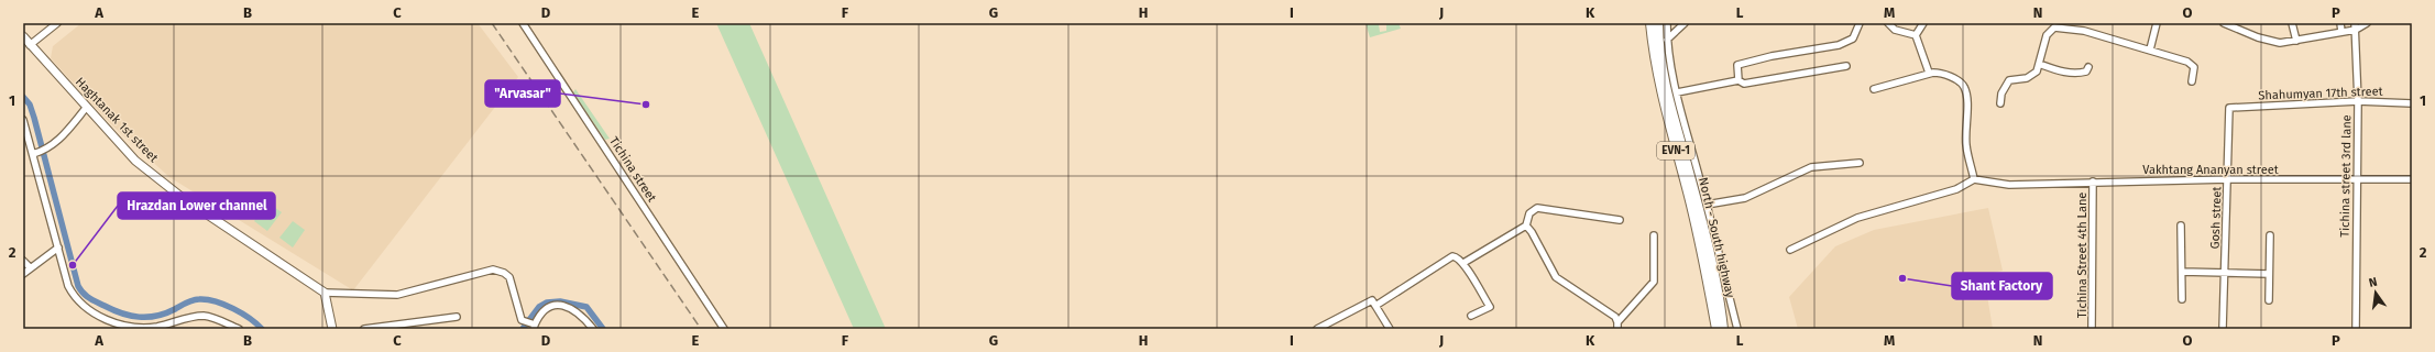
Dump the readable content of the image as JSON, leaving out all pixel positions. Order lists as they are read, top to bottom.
{
  "streets": {
    "highway": ["EVN-1", "North - South highway"],
    "main road": ["Haghtanak 1st street"],
    "street": [
      "Shahumyan 17th street",
      "Tichina street",
      "Vakhtang Ananyan street",
      "Tichina street 3rd lane",
      "Gosh street",
      "Tichina Street 4th Lane"
    ]
  },
  "crossings": [
    ["Shahumyan 17th street", "Tichina street 3rd lane"],
    ["Shahumyan 17th street", "Gosh street"],
    ["Vakhtang Ananyan street", "Tichina street 3rd lane"],
    ["Vakhtang Ananyan street", "Gosh street"],
    ["Vakhtang Ananyan street", "Tichina Street 4th Lane"]
  ],
  "places": ["\"Arvasar\"", "Hrazdan Lower channel", "Shant Factory"],
  "north": "top",
  "grid": {
    "columns": [
      "A",
      "B",
      "C",
      "D",
      "E",
      "F",
      "G",
      "H",
      "I",
      "J",
      "K",
      "L",
      "M",
      "N",
      "O",
      "P"
    ],
    "rows": ["1", "2"]
  }
}
